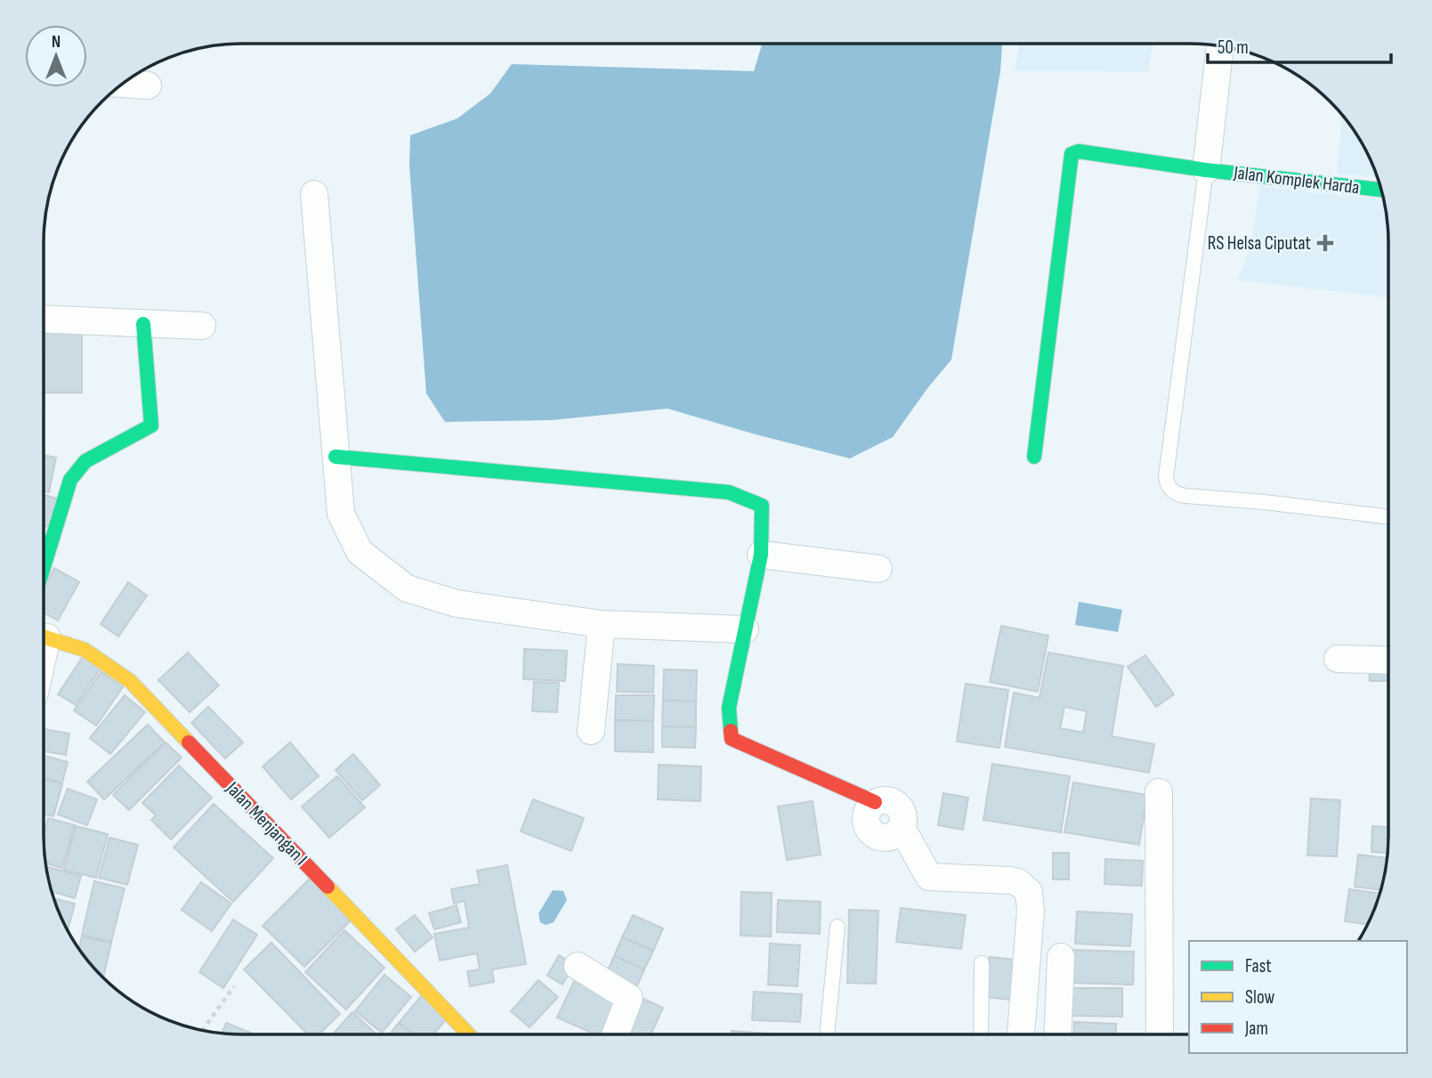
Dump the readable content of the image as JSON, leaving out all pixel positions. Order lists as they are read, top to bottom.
{
  "streets": {
    "street": ["Jalan Komplek Harda", "Jalan Menjangan I"]
  },
  "places": {
    "health": ["RS Helsa Ciputat"]
  },
  "legend": ["Fast", "Slow", "Jam"],
  "scale_bar": "50 m",
  "north": "top"
}
